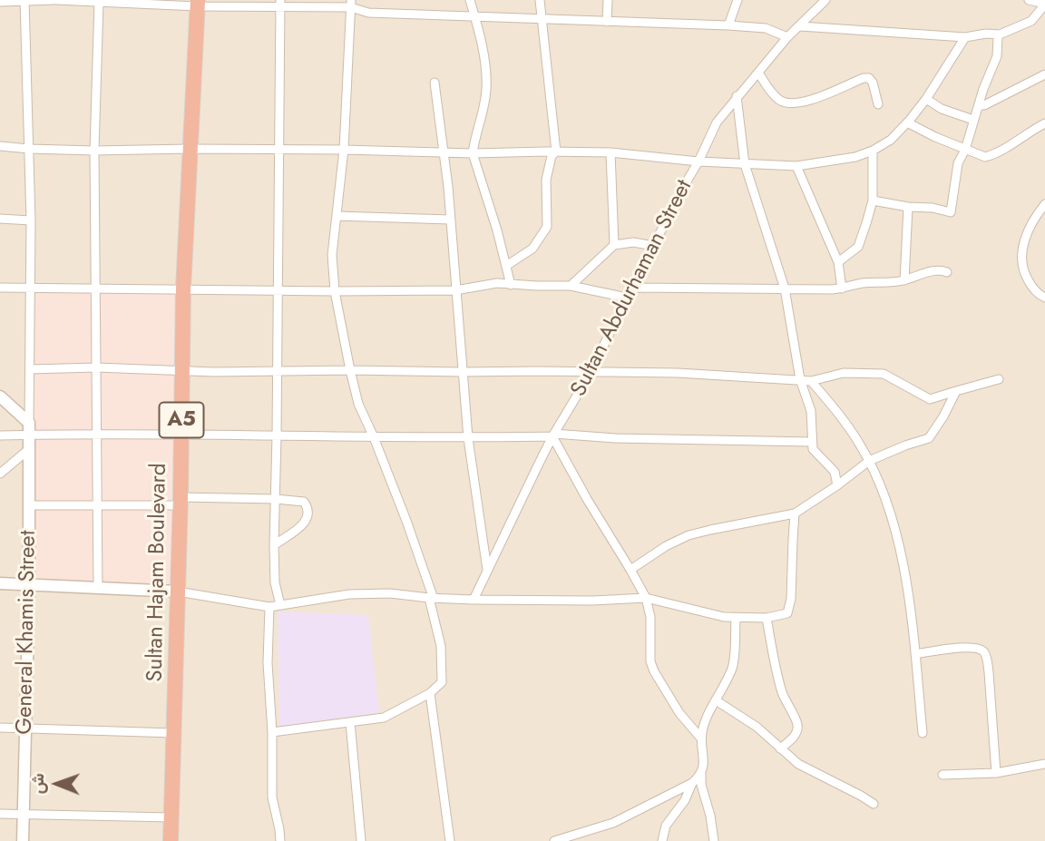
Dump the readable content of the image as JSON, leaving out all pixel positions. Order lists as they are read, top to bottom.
{
  "streets": {
    "highway": ["A5", "Sultan Hajam Boulevard"],
    "main road": ["General Khamis Street"],
    "street": ["Sultan Abdurhaman Street"]
  },
  "north": "left"
}
